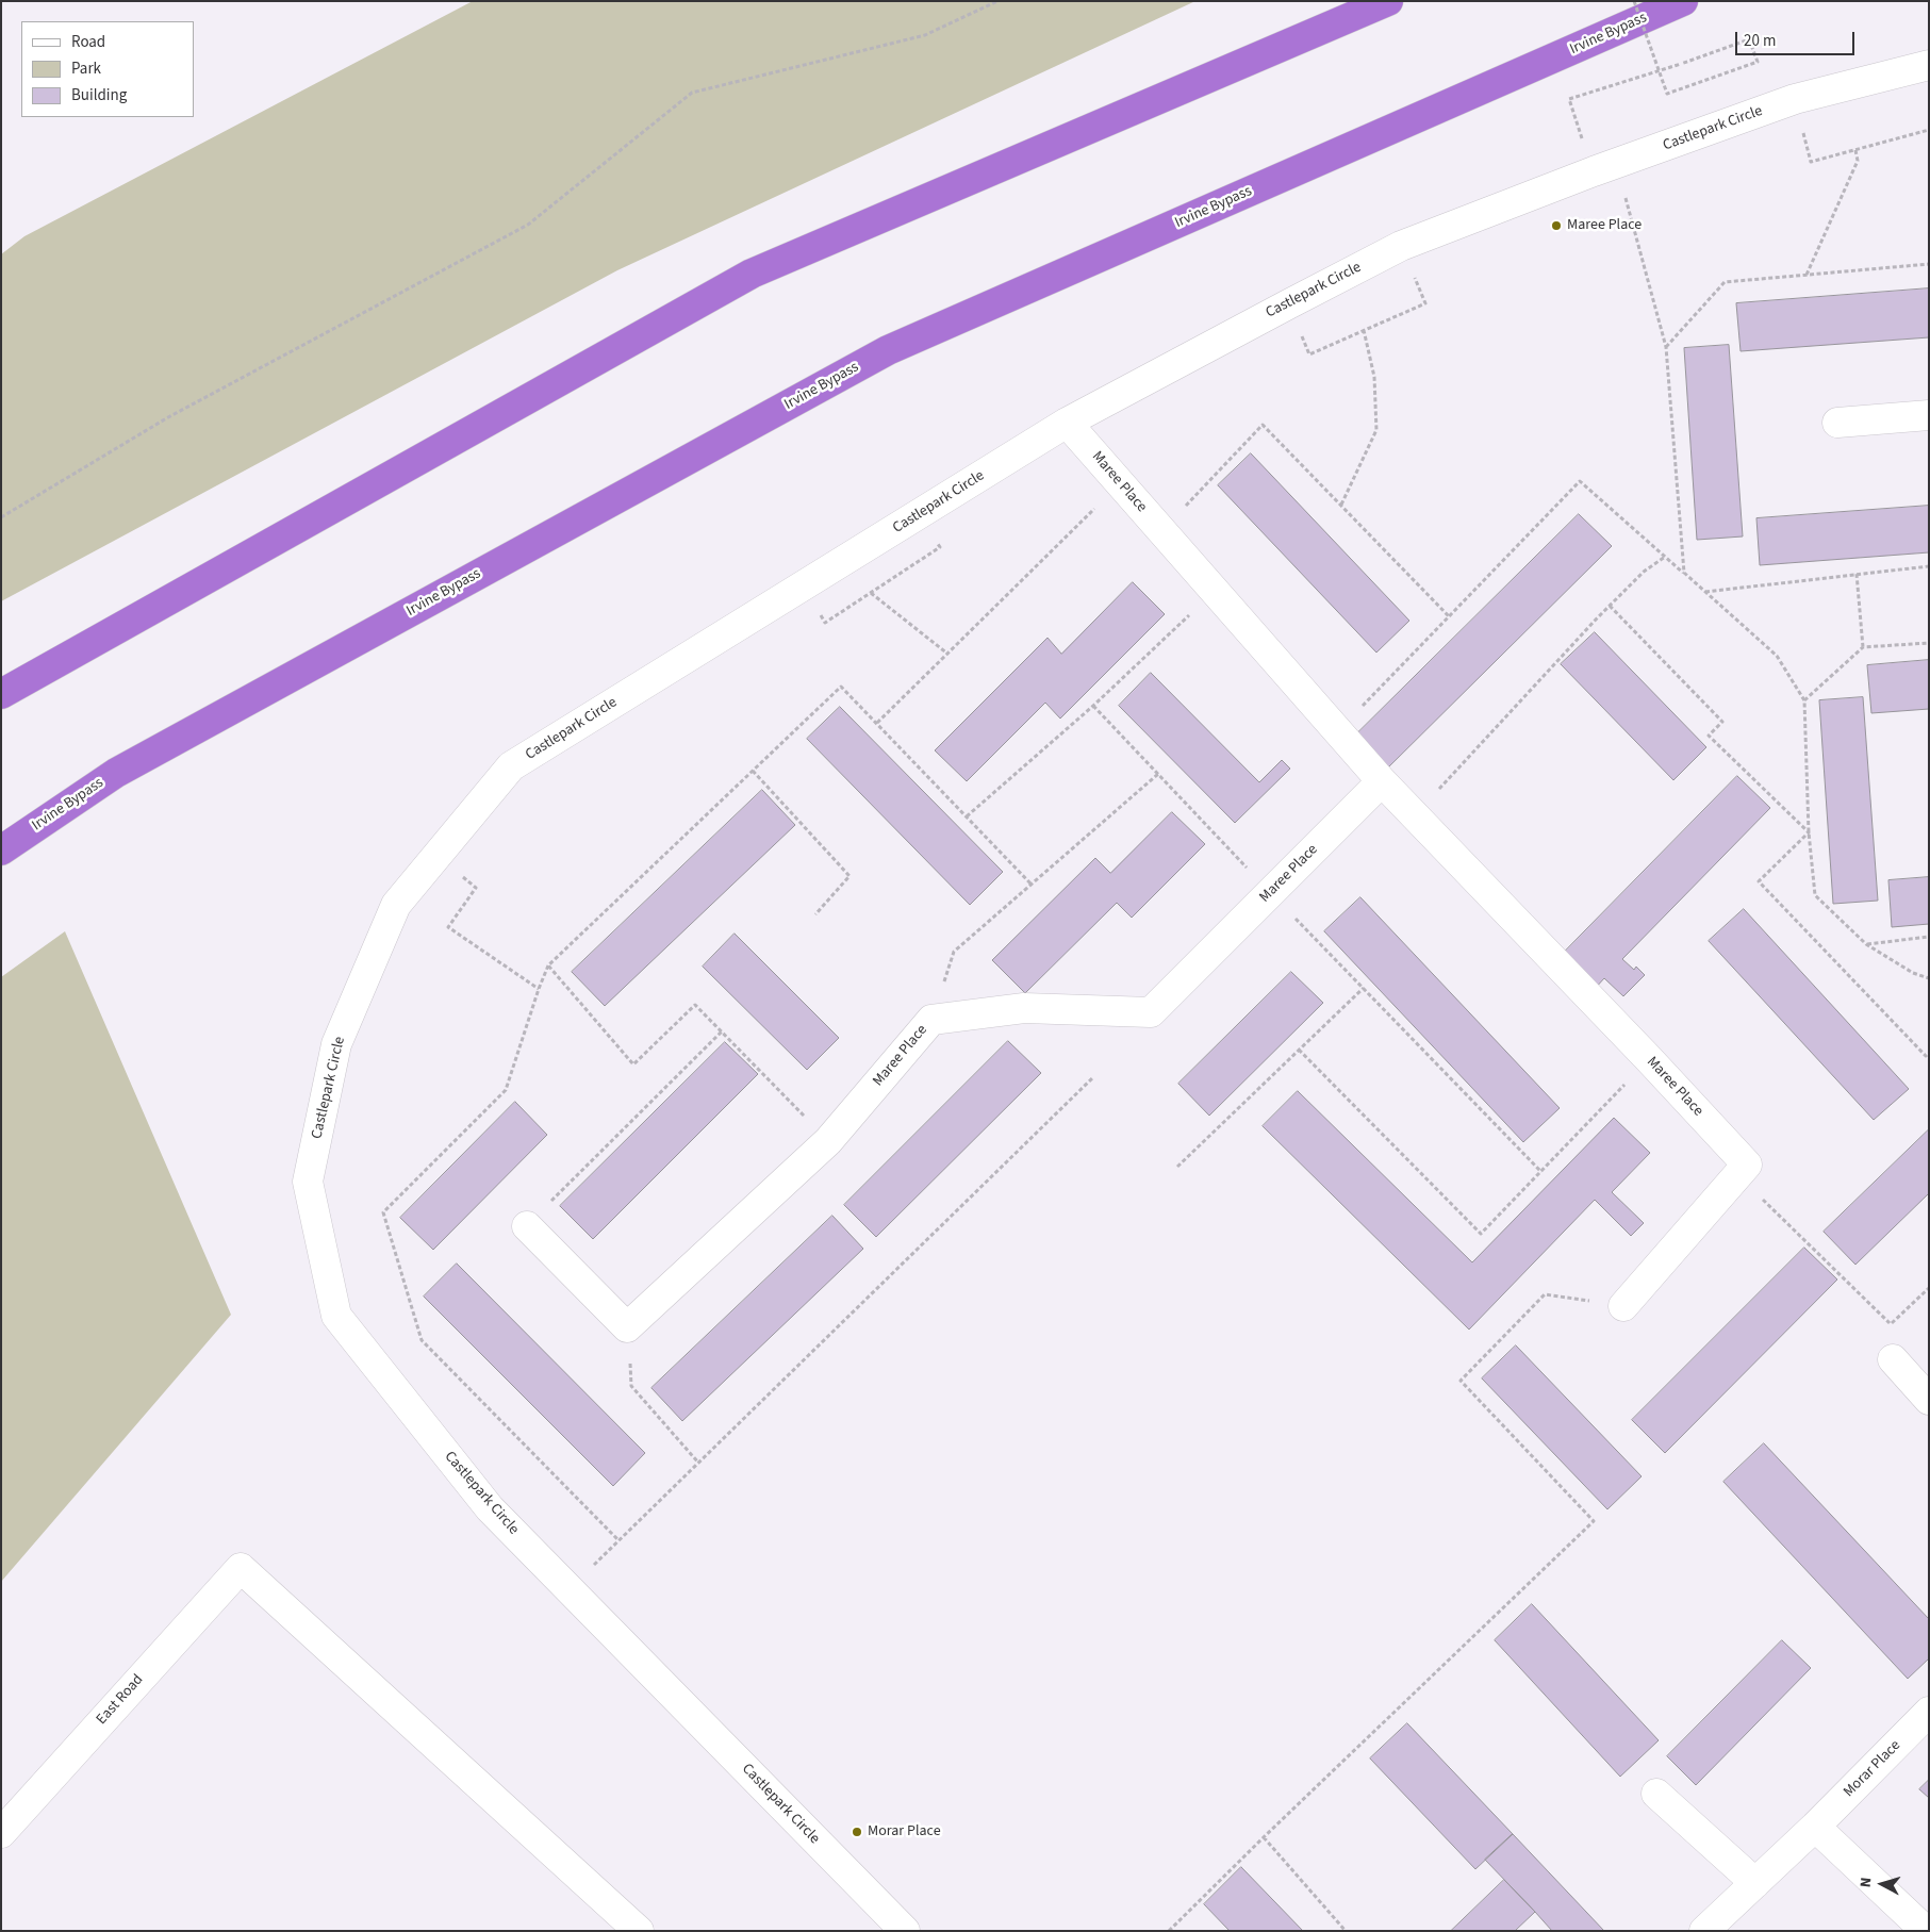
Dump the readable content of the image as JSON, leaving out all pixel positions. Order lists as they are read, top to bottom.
{
  "streets": {
    "highway": ["Irvine Bypass"],
    "street": [
      "Castlepark Circle",
      "Maree Place",
      "East Road",
      "Morar Place"
    ]
  },
  "crossings": [
    ["Castlepark Circle", "Maree Place"]
  ],
  "places": ["Maree Place", "Morar Place"],
  "legend": ["Road", "Park", "Building"],
  "scale_bar": "20 m",
  "north": "left"
}
